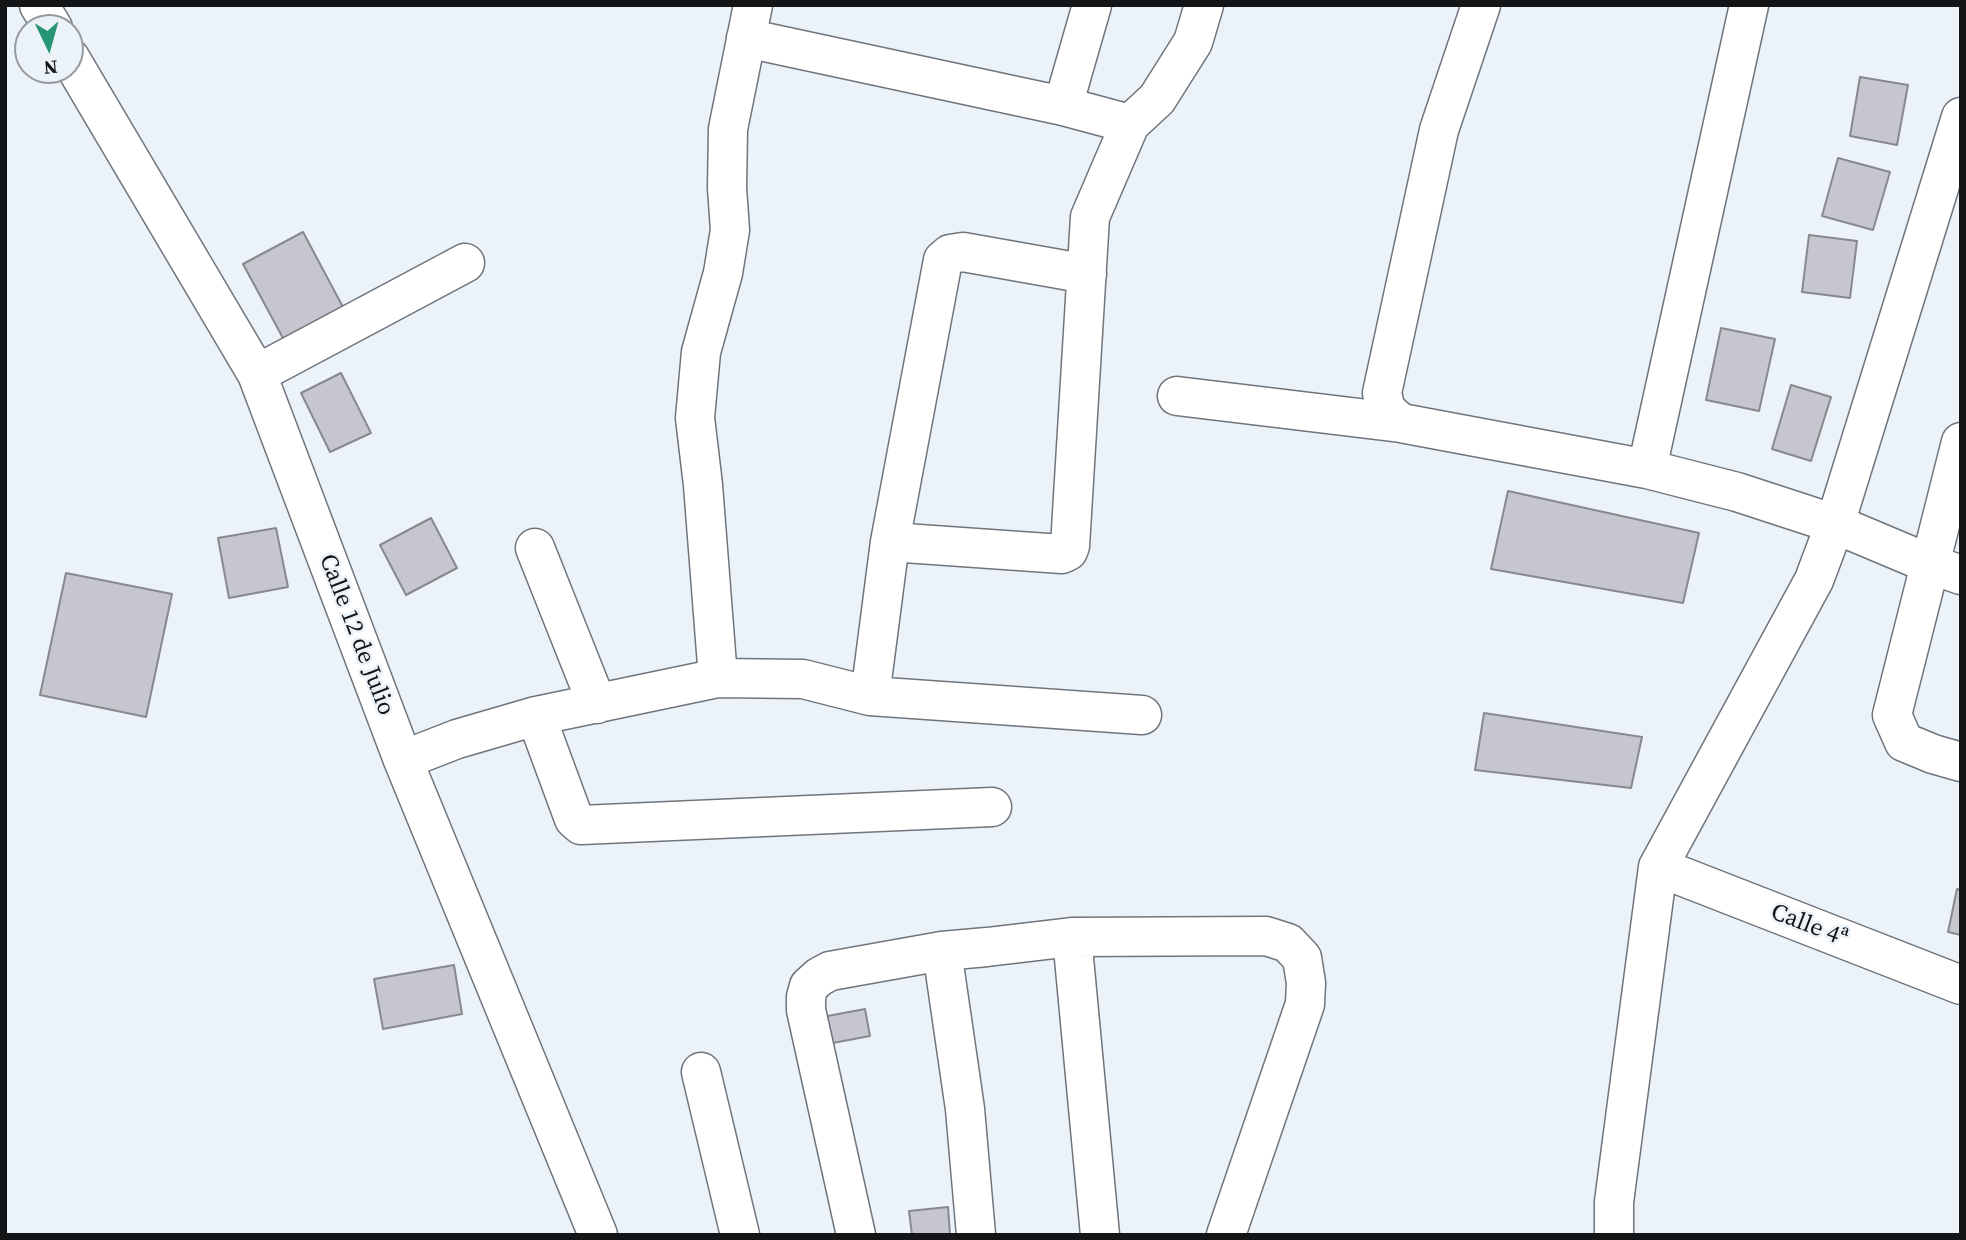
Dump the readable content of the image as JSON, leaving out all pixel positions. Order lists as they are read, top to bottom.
{
  "streets": {
    "street": ["Calle 12 de Julio", "Calle 4ª"]
  },
  "north": "bottom"
}
